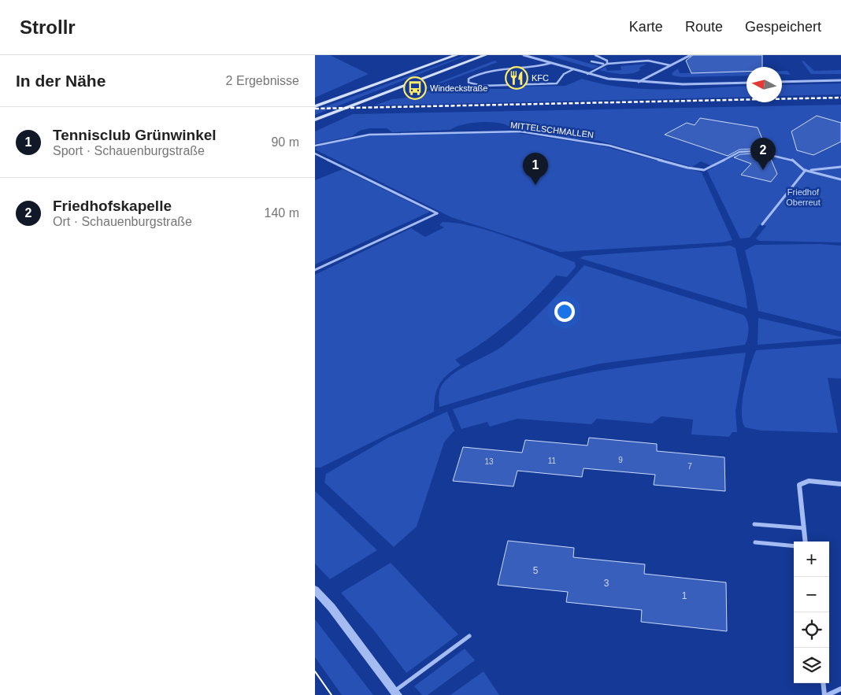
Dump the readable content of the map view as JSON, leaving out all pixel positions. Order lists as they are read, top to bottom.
{
  "streets": {
    "lane": ["MITTELSCHMALLEN"]
  },
  "parks": ["Friedhof Oberreut"],
  "places": {
    "restaurant": ["KFC"],
    "bus stop": ["Windeckstraße"]
  },
  "house_numbers": [
    "9",
    "11",
    "13",
    "7",
    "5",
    "3",
    "1"
  ],
  "north": "left",
  "page": {
    "header": "Strollr",
    "nav": ["Karte", "Route", "Gespeichert"],
    "heading": ["In der Nähe", "2 Ergebnisse"],
    "list": [
      {
        "mark": "1",
        "name": "Tennisclub Grünwinkel",
        "note": "Sport · Schauenburgstraße",
        "value": "90 m"
      },
      {
        "mark": "2",
        "name": "Friedhofskapelle",
        "note": "Ort · Schauenburgstraße",
        "value": "140 m"
      }
    ],
    "pins": ["2", "1"],
    "map_buttons": ["+", "−"]
  }
}
